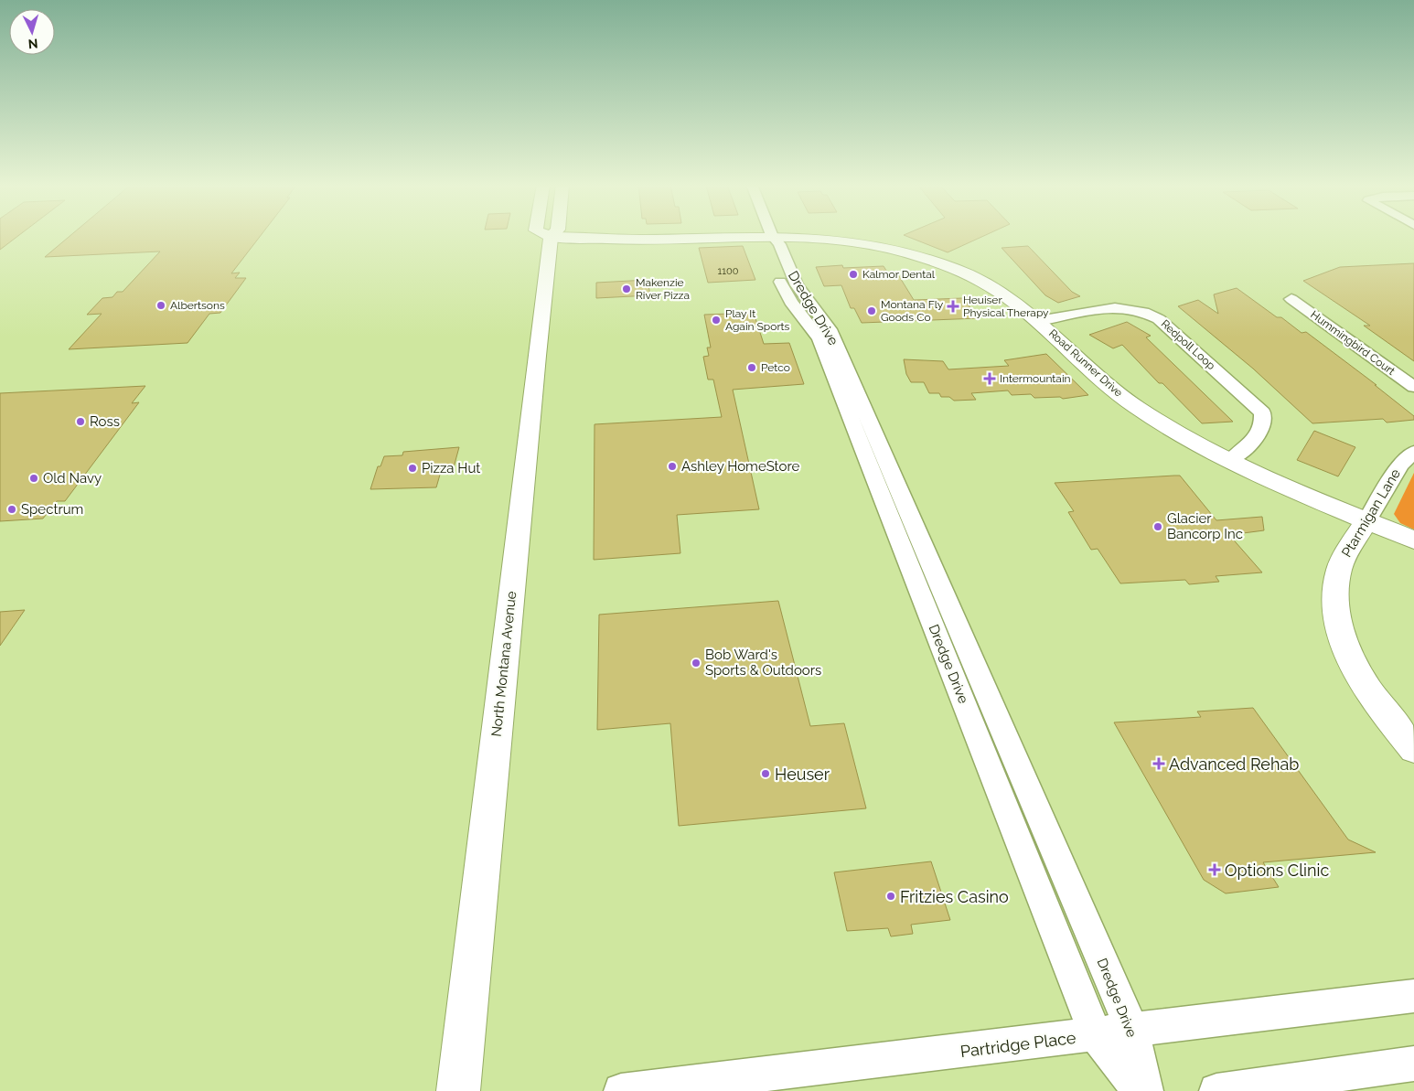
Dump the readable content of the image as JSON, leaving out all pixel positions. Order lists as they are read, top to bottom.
{
  "streets": {
    "street": [
      "Dredge Drive",
      "Hummingbird Court",
      "Redpoll Loop",
      "Road Runner Drive",
      "Ptarmigan Lane",
      "North Montana Avenue",
      "Partridge Place"
    ]
  },
  "crossings": [
    ["Dredge Drive", "Road Runner Drive"],
    ["Dredge Drive", "Partridge Place"],
    ["Redpoll Loop", "Road Runner Drive"],
    ["Road Runner Drive", "Ptarmigan Lane"],
    ["Road Runner Drive", "North Montana Avenue"]
  ],
  "places": {
    "other": [
      "Kalmor Dental",
      "Makenzie River Pizza",
      "Albertsons",
      "Montana Fly Goods Co",
      "Play It Again Sports",
      "Petco",
      "Ross",
      "Ashley HomeStore",
      "Pizza Hut",
      "Old Navy",
      "Spectrum",
      "Glacier Bancorp Inc",
      "Bob Ward's Sports & Outdoors",
      "Heuser",
      "Fritzies Casino"
    ],
    "health": [
      "Heuiser Physical Therapy",
      "Intermountain",
      "Advanced Rehab",
      "Options Clinic"
    ]
  },
  "house_numbers": ["1100"],
  "north": "bottom"
}
